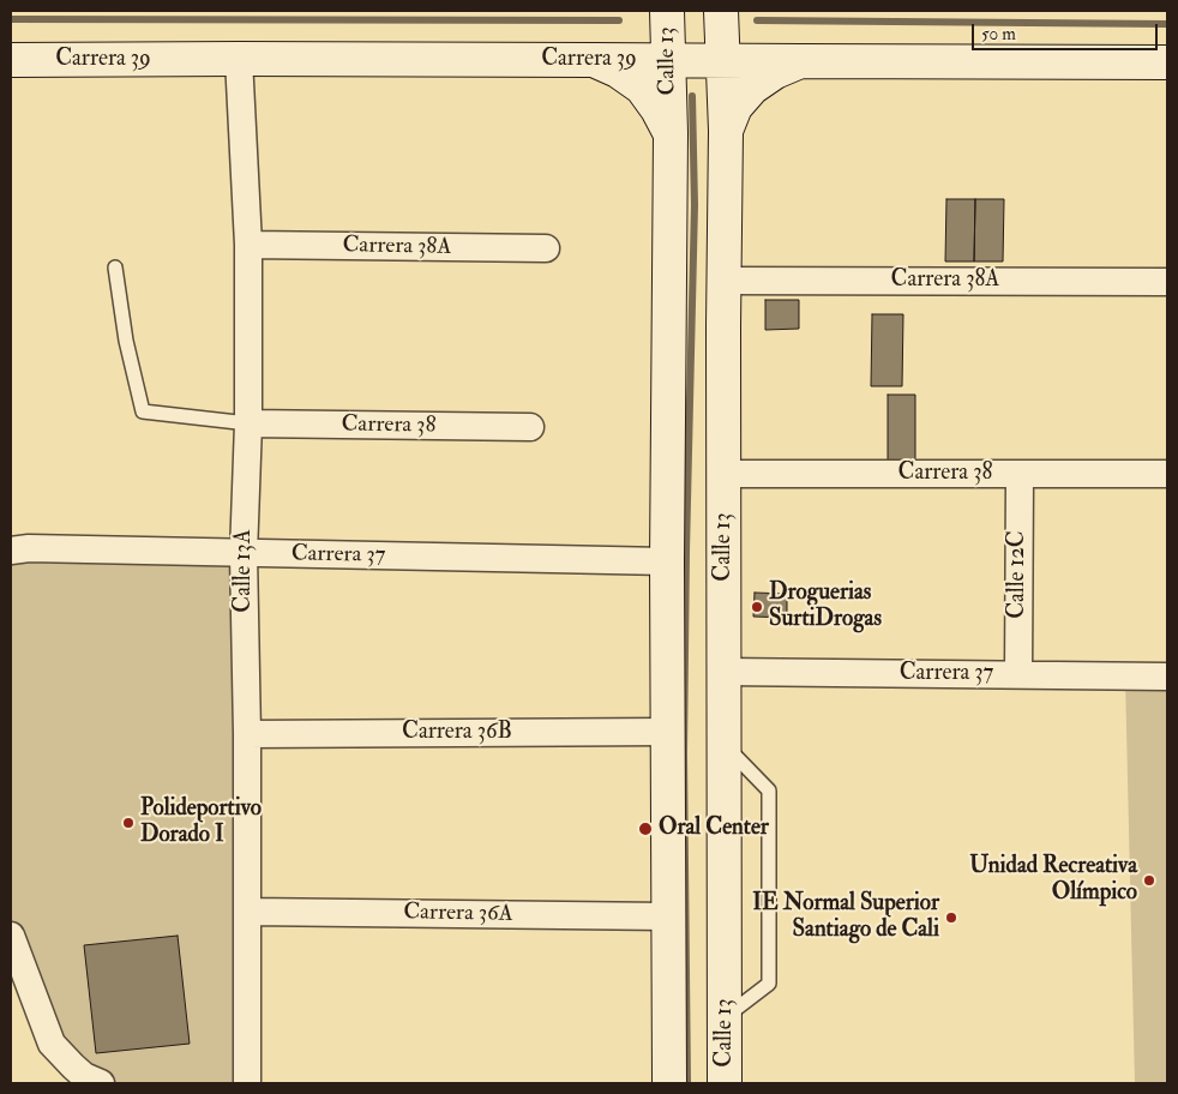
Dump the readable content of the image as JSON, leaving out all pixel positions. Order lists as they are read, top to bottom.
{
  "streets": {
    "main road": ["Carrera 39", "Calle 13"],
    "street": [
      "Carrera 38A",
      "Carrera 38",
      "Carrera 37",
      "Calle 13A",
      "Calle 12C",
      "Carrera 36B",
      "Carrera 36A"
    ]
  },
  "crossings": [
    ["Carrera 39", "Calle 13"],
    ["Carrera 39", "Calle 13A"],
    ["Calle 13", "Carrera 38A"],
    ["Calle 13", "Carrera 38"],
    ["Calle 13", "Carrera 37"],
    ["Calle 13", "Carrera 36B"],
    ["Calle 13", "Carrera 36A"],
    ["Carrera 38A", "Calle 13A"],
    ["Carrera 38", "Calle 13A"],
    ["Carrera 38", "Calle 12C"],
    ["Carrera 37", "Calle 13A"],
    ["Carrera 37", "Calle 12C"],
    ["Calle 13A", "Carrera 36B"],
    ["Calle 13A", "Carrera 36A"]
  ],
  "places": [
    "Droguerias SurtiDrogas",
    "Polideportivo Dorado I",
    "Oral Center",
    "Unidad Recreativa Olímpico",
    "IE Normal Superior Santiago de Cali"
  ],
  "scale_bar": "50 m"
}
